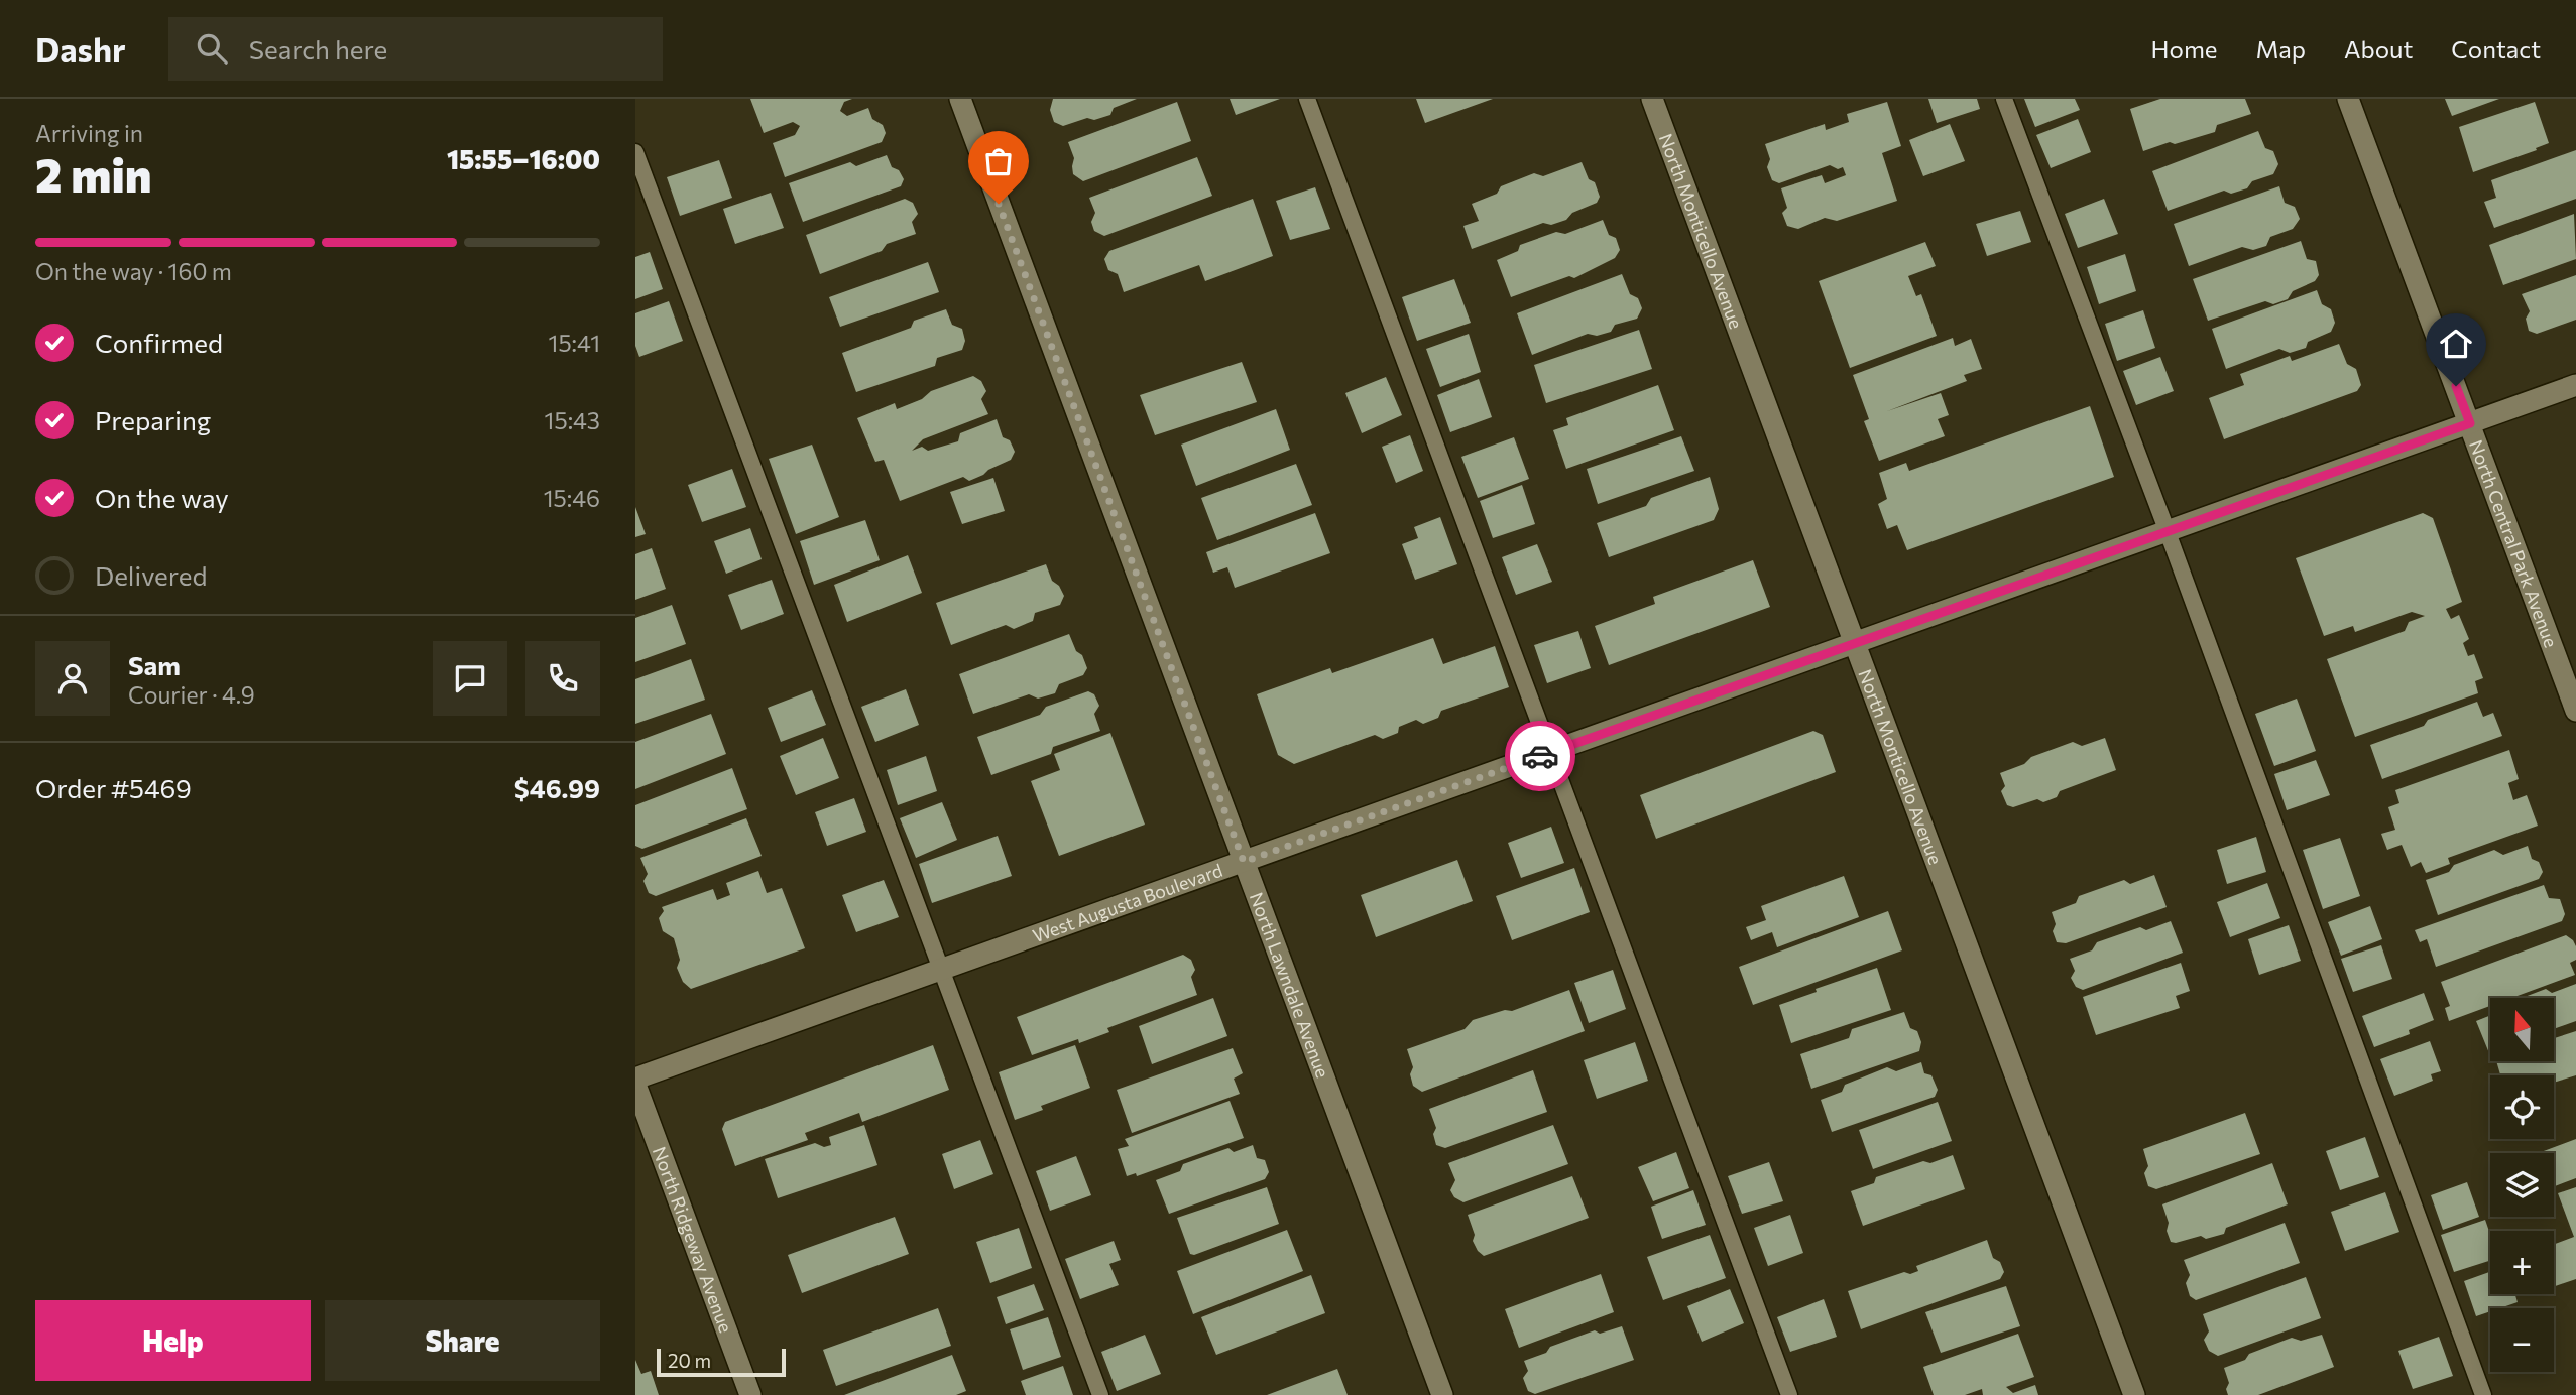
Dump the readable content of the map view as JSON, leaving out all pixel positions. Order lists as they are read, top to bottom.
{
  "streets": {
    "street": [
      "North Monticello Avenue",
      "North Central Park Avenue",
      "West Augusta Boulevard",
      "North Lawndale Avenue",
      "North Ridgeway Avenue"
    ]
  },
  "crossings": [
    ["North Monticello Avenue", "West Augusta Boulevard"],
    ["North Central Park Avenue", "West Augusta Boulevard"],
    ["West Augusta Boulevard", "North Lawndale Avenue"]
  ],
  "scale_bar": "20 m",
  "north": "top",
  "page": {
    "header": "Dashr",
    "search": "Search here",
    "nav": [
      "Home",
      "Map",
      "About",
      "Contact"
    ],
    "heading": ["2 min", "Arriving in", "15:55–16:00"],
    "panel": [
      "Sam",
      "Courier · 4.9",
      "Order #5469",
      "$46.99"
    ],
    "bar": "On the way · 160 m",
    "list": [
      ["Confirmed", "15:41"],
      ["Preparing", "15:43"],
      ["On the way", "15:46"],
      "Delivered"
    ],
    "map_buttons": ["+", "−"],
    "buttons": ["Help", "Share"],
    "scale": "20 m"
  }
}
